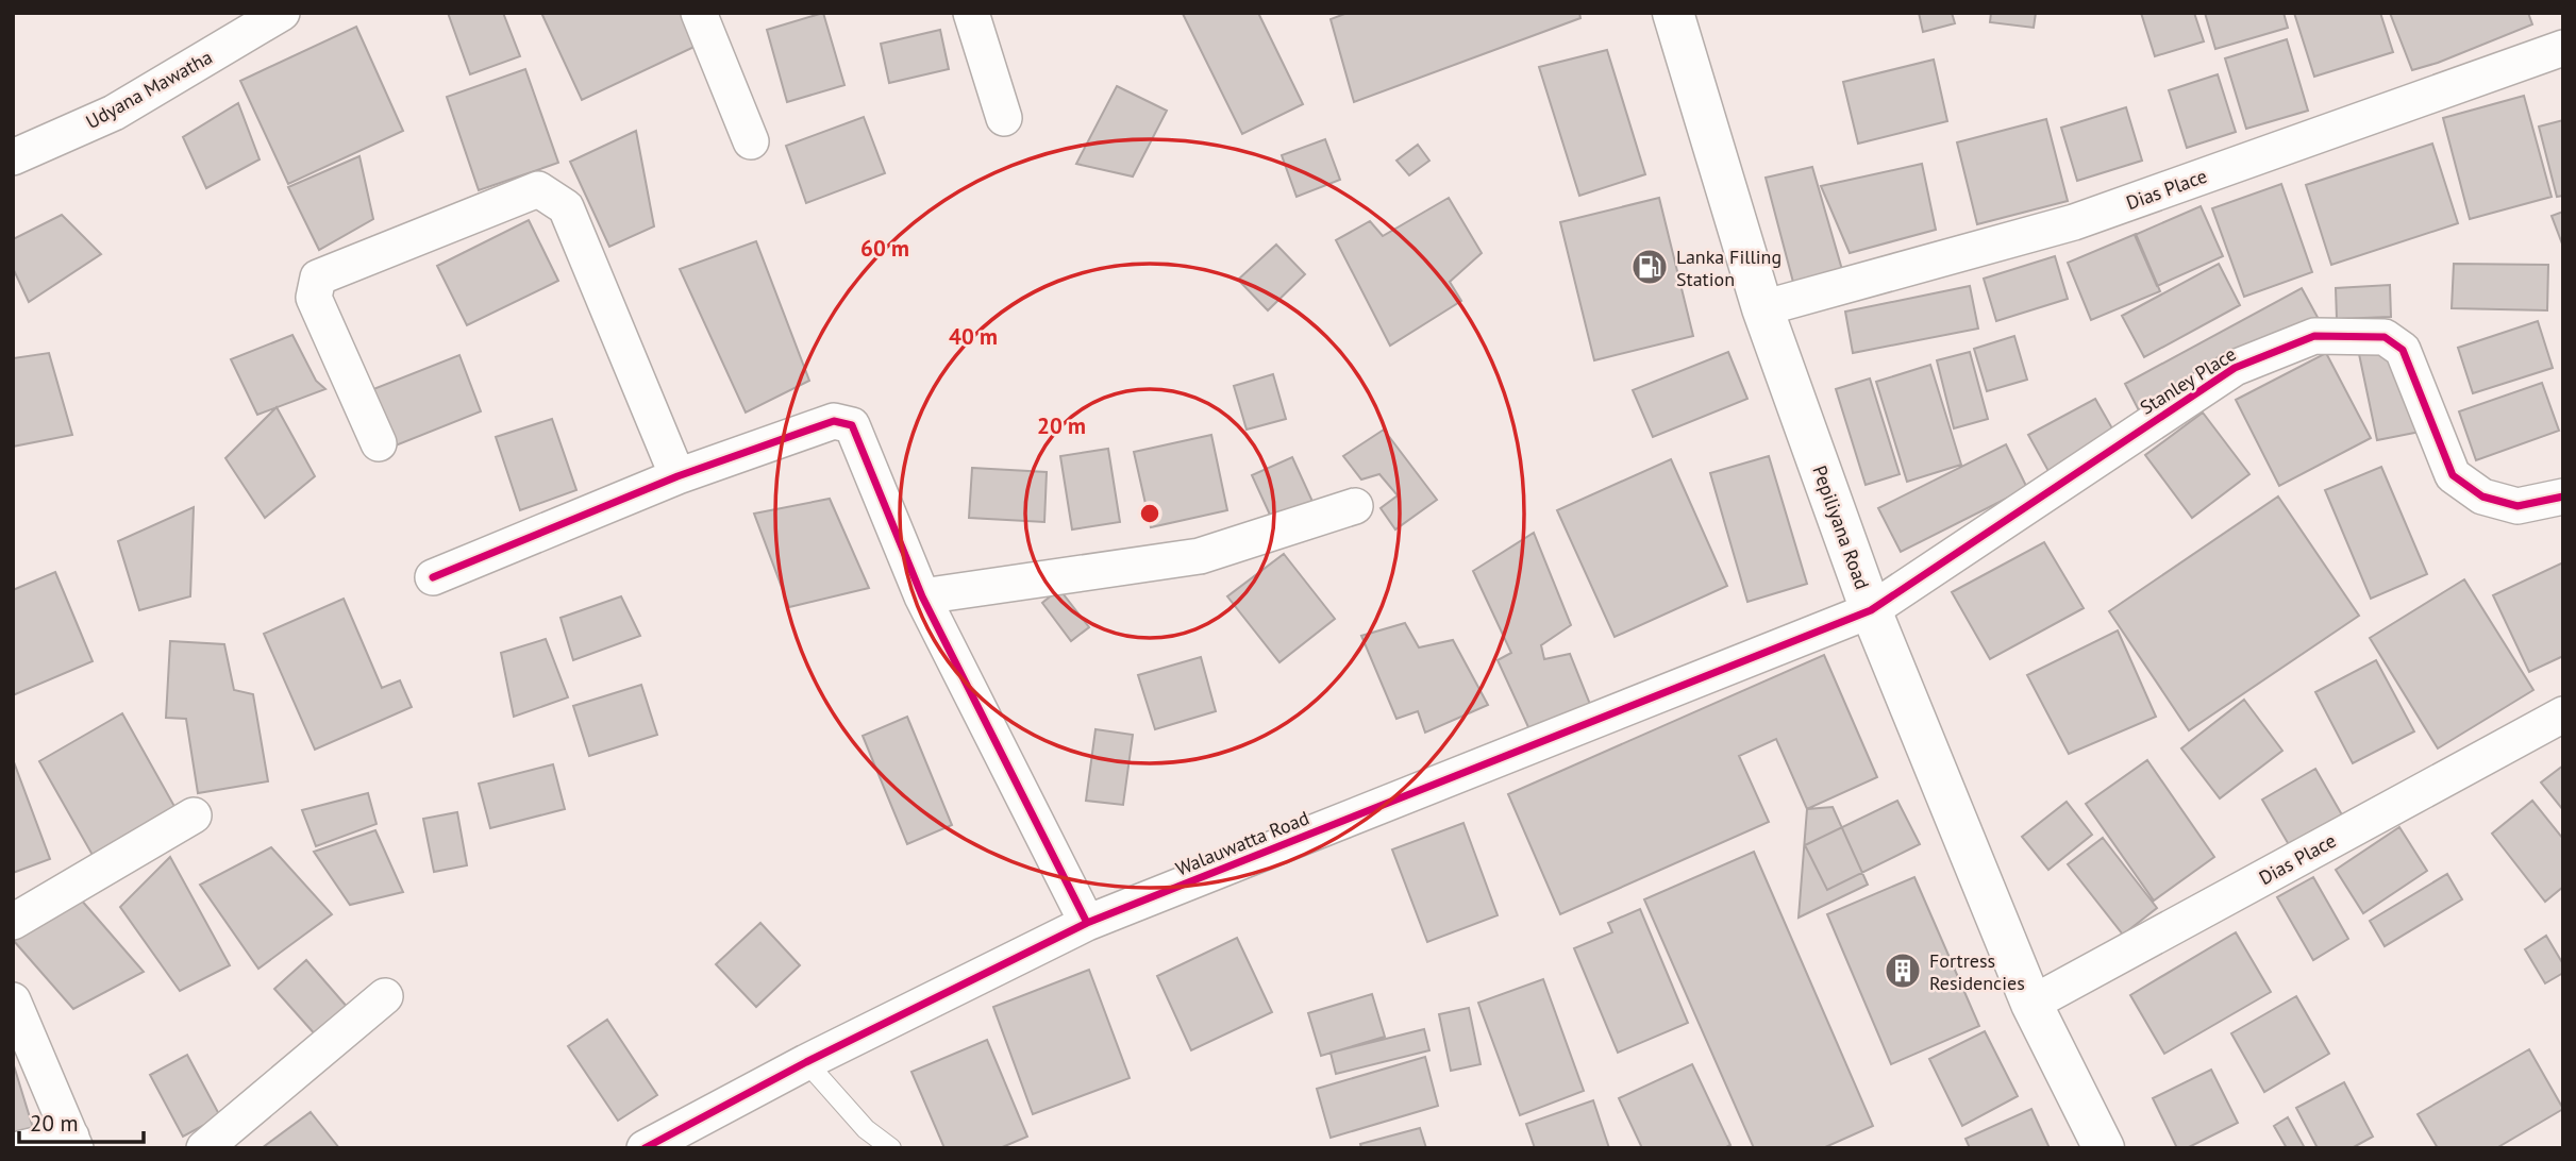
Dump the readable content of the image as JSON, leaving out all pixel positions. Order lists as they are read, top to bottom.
{
  "streets": {
    "main road": ["Pepiliyana Road"],
    "street": [
      "Udyana Mawatha",
      "Dias Place",
      "Stanley Place",
      "Walauwatta Road"
    ]
  },
  "crossings": [
    ["Dias Place", "Pepiliyana Road"],
    ["Stanley Place", "Pepiliyana Road"],
    ["Stanley Place", "Walauwatta Road"],
    ["Pepiliyana Road", "Walauwatta Road"]
  ],
  "places": {
    "fuel station": ["Lanka Filling Station"],
    "building": ["Fortress Residencies"]
  },
  "scale_bar": "20 m",
  "rings": ["60 m", "40 m", "20 m"]
}
